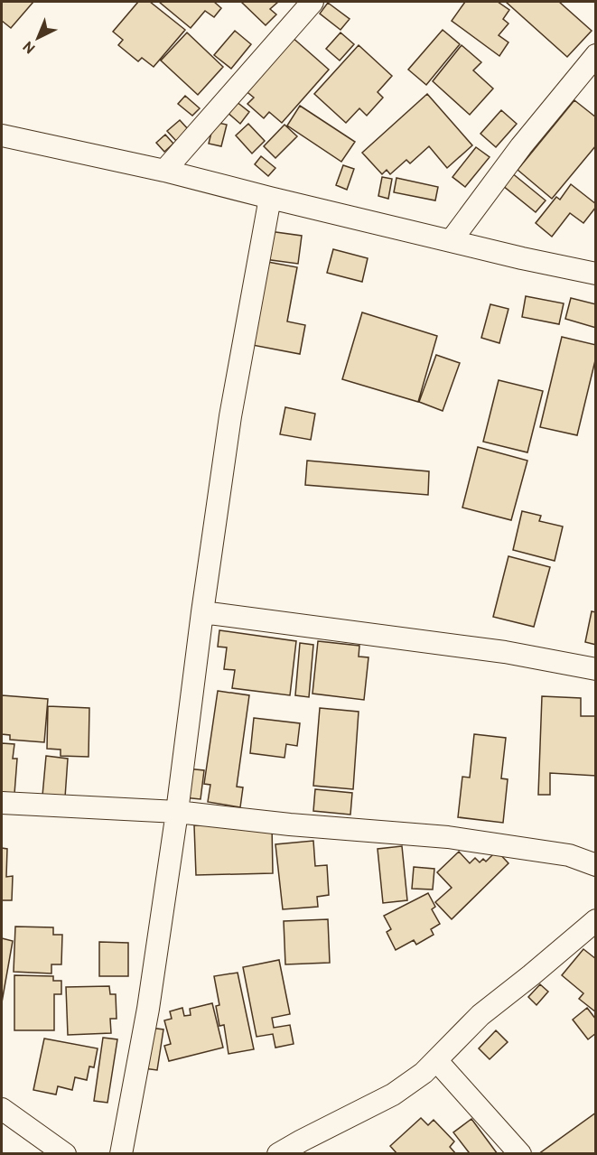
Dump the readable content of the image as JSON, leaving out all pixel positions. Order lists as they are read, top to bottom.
{
  "north": "bottom left"
}
